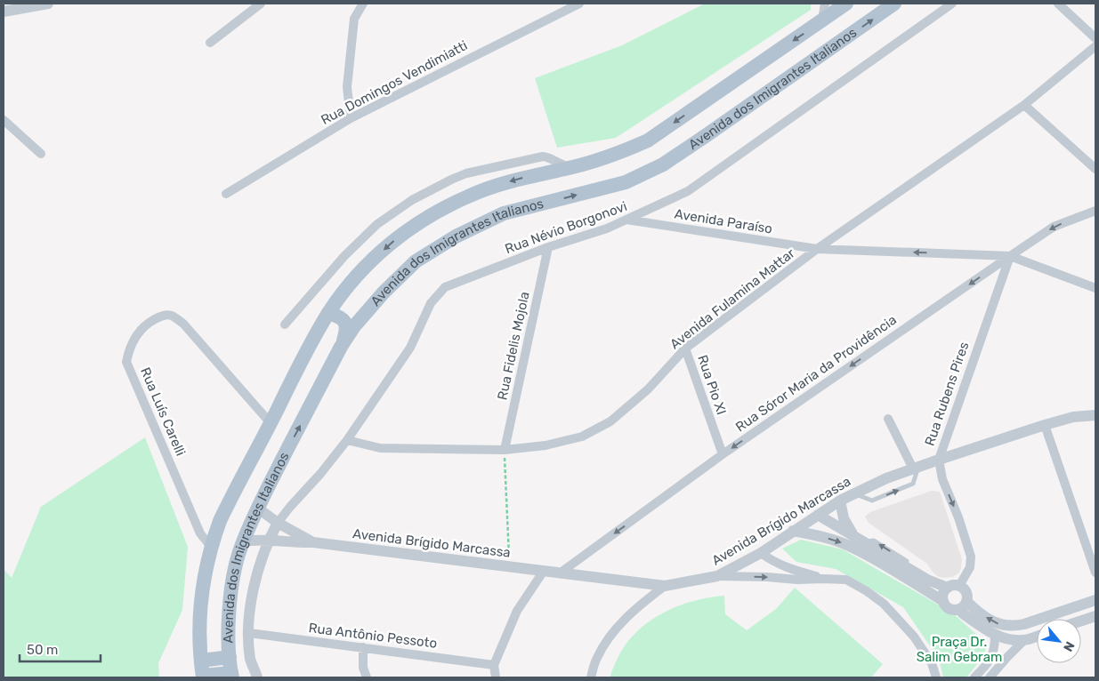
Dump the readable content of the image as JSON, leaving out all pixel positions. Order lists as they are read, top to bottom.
{
  "streets": {
    "main road": ["Avenida dos Imigrantes Italianos"],
    "street": [
      "Rua Domingos Vendimiatti",
      "Avenida Paraíso",
      "Rua Névio Borgonovi",
      "Avenida Fulamina Mattar",
      "Rua Fidelis Mojola",
      "Rua Sóror Maria da Providência",
      "Rua Pio XI",
      "Rua Rubens Pires",
      "Rua Luís Carelli",
      "Avenida Brígido Marcassa",
      "Rua Antônio Pessoto"
    ]
  },
  "crossings": [
    ["Avenida dos Imigrantes Italianos", "Rua Luís Carelli"],
    ["Avenida dos Imigrantes Italianos", "Avenida Brígido Marcassa"],
    ["Avenida Paraíso", "Rua Névio Borgonovi"],
    ["Avenida Paraíso", "Avenida Fulamina Mattar"],
    ["Avenida Paraíso", "Rua Sóror Maria da Providência"],
    ["Avenida Paraíso", "Rua Rubens Pires"],
    ["Rua Névio Borgonovi", "Avenida Fulamina Mattar"],
    ["Rua Névio Borgonovi", "Rua Fidelis Mojola"],
    ["Rua Névio Borgonovi", "Avenida Brígido Marcassa"],
    ["Avenida Fulamina Mattar", "Rua Fidelis Mojola"],
    ["Avenida Fulamina Mattar", "Rua Pio XI"],
    ["Rua Sóror Maria da Providência", "Rua Pio XI"],
    ["Rua Sóror Maria da Providência", "Rua Rubens Pires"],
    ["Rua Sóror Maria da Providência", "Avenida Brígido Marcassa"],
    ["Rua Rubens Pires", "Avenida Brígido Marcassa"]
  ],
  "one_way": ["Avenida Paraíso", "Rua Sóror Maria da Providência", "Rua Rubens Pires"],
  "parks": ["Praça Dr. Salim Gebram"],
  "scale_bar": "50 m",
  "north": "bottom right"
}
